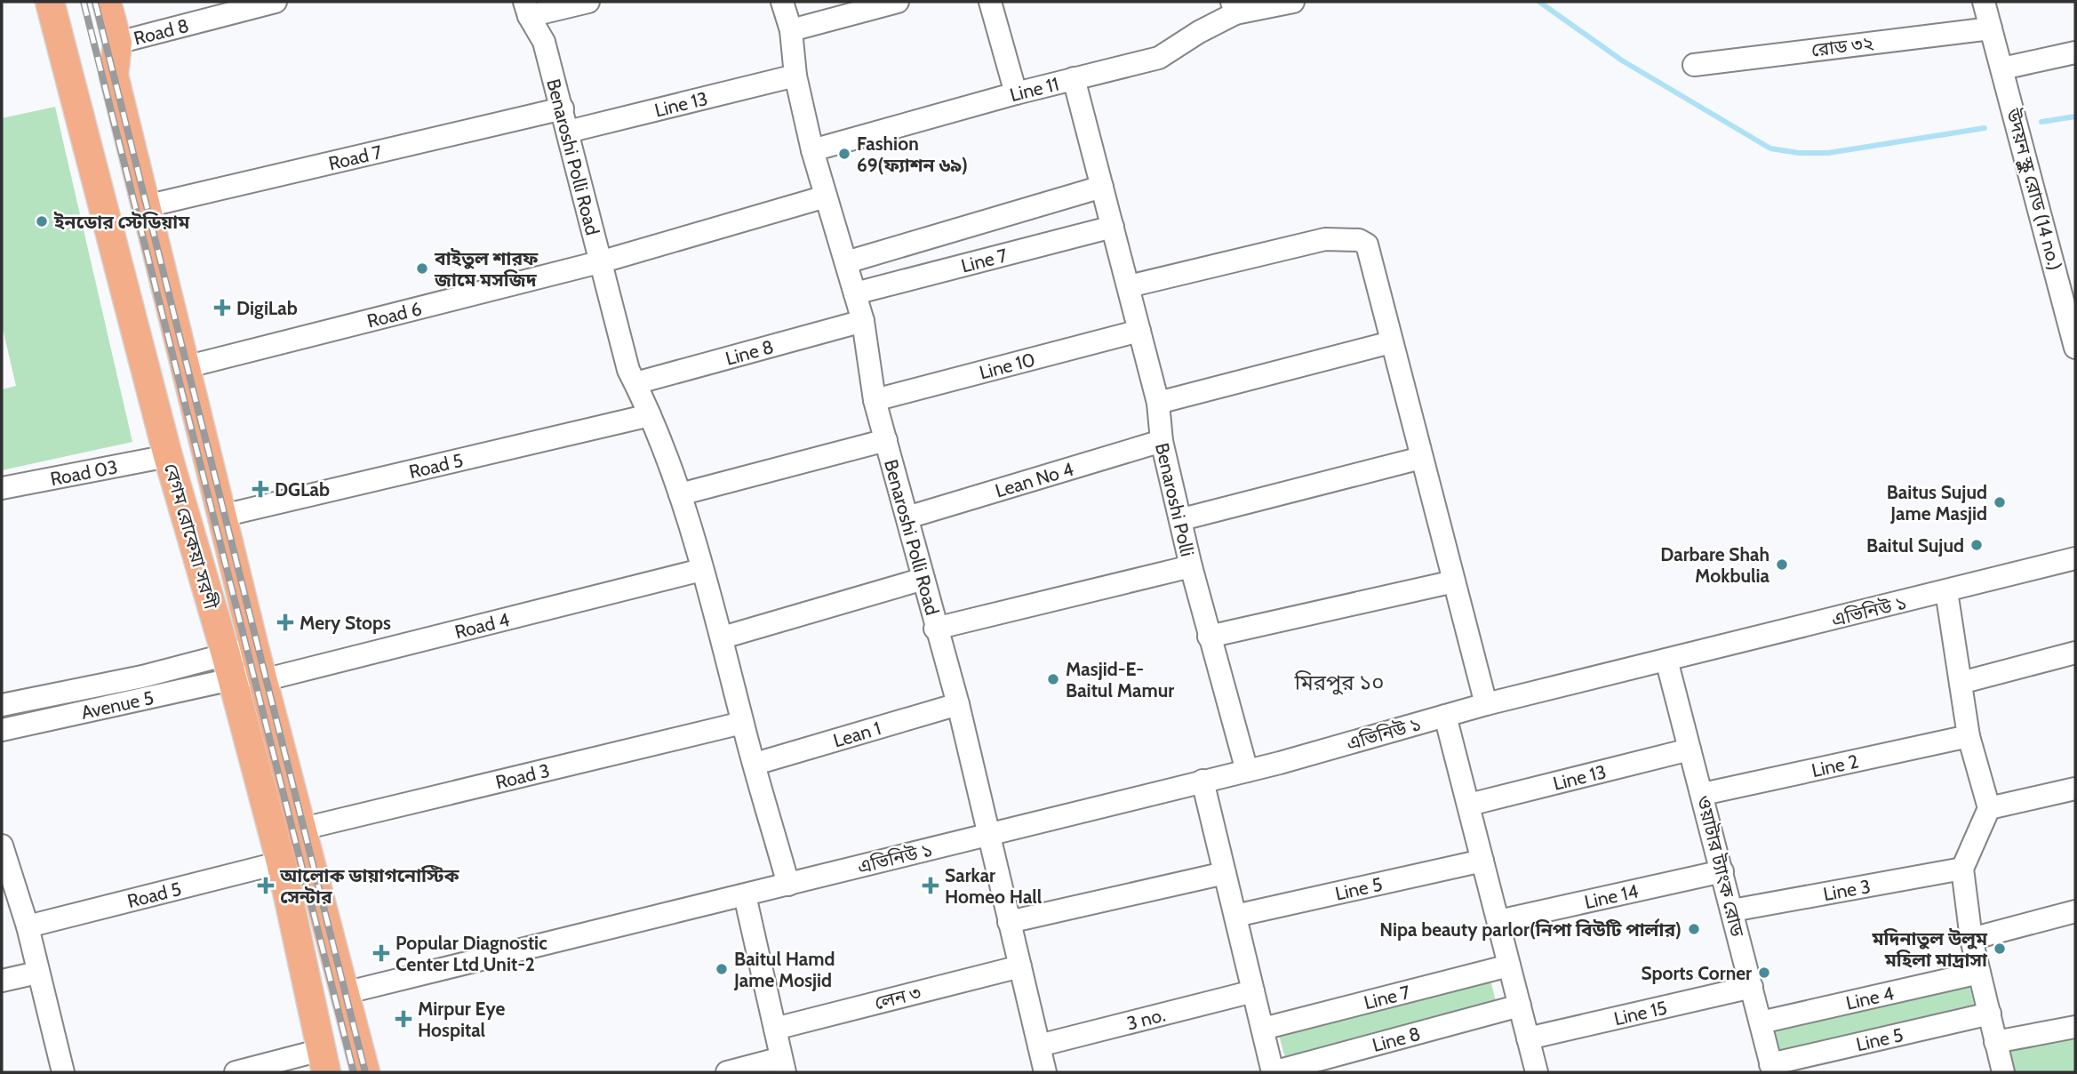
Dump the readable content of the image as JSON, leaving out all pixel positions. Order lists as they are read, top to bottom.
{
  "streets": {
    "main road": ["বেগম রোকেয়া সরণী"],
    "street": [
      "Road 8",
      "রোড ৩২",
      "Line 11",
      "Line 13",
      "Benaroshi Polli Road",
      "Road 7",
      "উদয়ন স্কুল রোড (14 no.)",
      "Line 7",
      "Road 6",
      "Line 8",
      "Line 10",
      "Road 5",
      "Road 03",
      "Lean No 4",
      "Benaroshi Polli",
      "এভিনিউ ১",
      "Road 4",
      "Avenue 5",
      "Lean 1",
      "Line 2",
      "Road 3",
      "ওয়াটার ট্যাংক রোড",
      "Line 5",
      "Line 3",
      "Line 14",
      "লেন ৩",
      "Line 4",
      "Line 15",
      "3 no."
    ]
  },
  "crossings": [
    ["Road 8", "বেগম রোকেয়া সরণী"],
    ["রোড ৩২", "উদয়ন স্কুল রোড (14 no.)"],
    ["Line 11", "Benaroshi Polli Road"],
    ["Line 11", "Benaroshi Polli"],
    ["Line 13", "Benaroshi Polli Road"],
    ["Line 13", "এভিনিউ ১"],
    ["Line 13", "ওয়াটার ট্যাংক রোড"],
    ["Benaroshi Polli Road", "Road 7"],
    ["Benaroshi Polli Road", "Line 7"],
    ["Benaroshi Polli Road", "Road 6"],
    ["Benaroshi Polli Road", "Line 8"],
    ["Benaroshi Polli Road", "Line 10"],
    ["Benaroshi Polli Road", "Road 5"],
    ["Benaroshi Polli Road", "Lean No 4"],
    ["Benaroshi Polli Road", "এভিনিউ ১"],
    ["Benaroshi Polli Road", "Road 4"],
    ["Benaroshi Polli Road", "Lean 1"],
    ["Benaroshi Polli Road", "Road 3"],
    ["Benaroshi Polli Road", "লেন ৩"],
    ["Benaroshi Polli Road", "3 no."],
    ["Road 7", "বেগম রোকেয়া সরণী"],
    ["Line 7", "Benaroshi Polli"],
    ["Line 7", "এভিনিউ ১"],
    ["Road 6", "বেগম রোকেয়া সরণী"],
    ["Line 8", "এভিনিউ ১"],
    ["Line 10", "Benaroshi Polli"],
    ["Road 5", "বেগম রোকেয়া সরণী"],
    ["Road 03", "বেগম রোকেয়া সরণী"],
    ["Lean No 4", "Benaroshi Polli"],
    ["Benaroshi Polli", "এভিনিউ ১"],
    ["বেগম রোকেয়া সরণী", "এভিনিউ ১"],
    ["বেগম রোকেয়া সরণী", "Road 4"],
    ["বেগম রোকেয়া সরণী", "Avenue 5"],
    ["বেগম রোকেয়া সরণী", "Road 3"],
    ["এভিনিউ ১", "ওয়াটার ট্যাংক রোড"],
    ["এভিনিউ ১", "Line 5"],
    ["এভিনিউ ১", "Line 14"],
    ["এভিনিউ ১", "Line 15"],
    ["Road 4", "Avenue 5"],
    ["Line 2", "ওয়াটার ট্যাংক রোড"],
    ["ওয়াটার ট্যাংক রোড", "Line 5"],
    ["ওয়াটার ট্যাংক রোড", "Line 3"],
    ["ওয়াটার ট্যাংক রোড", "Line 14"],
    ["ওয়াটার ট্যাংক রোড", "Line 4"],
    ["ওয়াটার ট্যাংক রোড", "Line 15"]
  ],
  "districts": ["মিরপুর ১০"],
  "places": {
    "other": [
      "Fashion 69(ফ্যাশন ৬৯)",
      "ইনডোর স্টেডিয়াম",
      "বাইতুল শারফ জামে মসজিদ",
      "Baitus Sujud Jame Masjid",
      "Baitul Sujud",
      "Darbare Shah Mokbulia",
      "Masjid-E- Baitul Mamur",
      "Nipa beauty parlor(নিপা বিউটি পার্লার)",
      "মদিনাতুল উলুম মহিলা মাদ্রাসা",
      "Baitul Hamd Jame Mosjid",
      "Sports Corner"
    ],
    "health": [
      "DigiLab",
      "DGLab",
      "Mery Stops",
      "আলোক ডায়াগনোস্টিক সেন্টার",
      "Sarkar Homeo Hall",
      "Popular Diagnostic Center Ltd Unit-2",
      "Mirpur Eye Hospital"
    ]
  }
}
